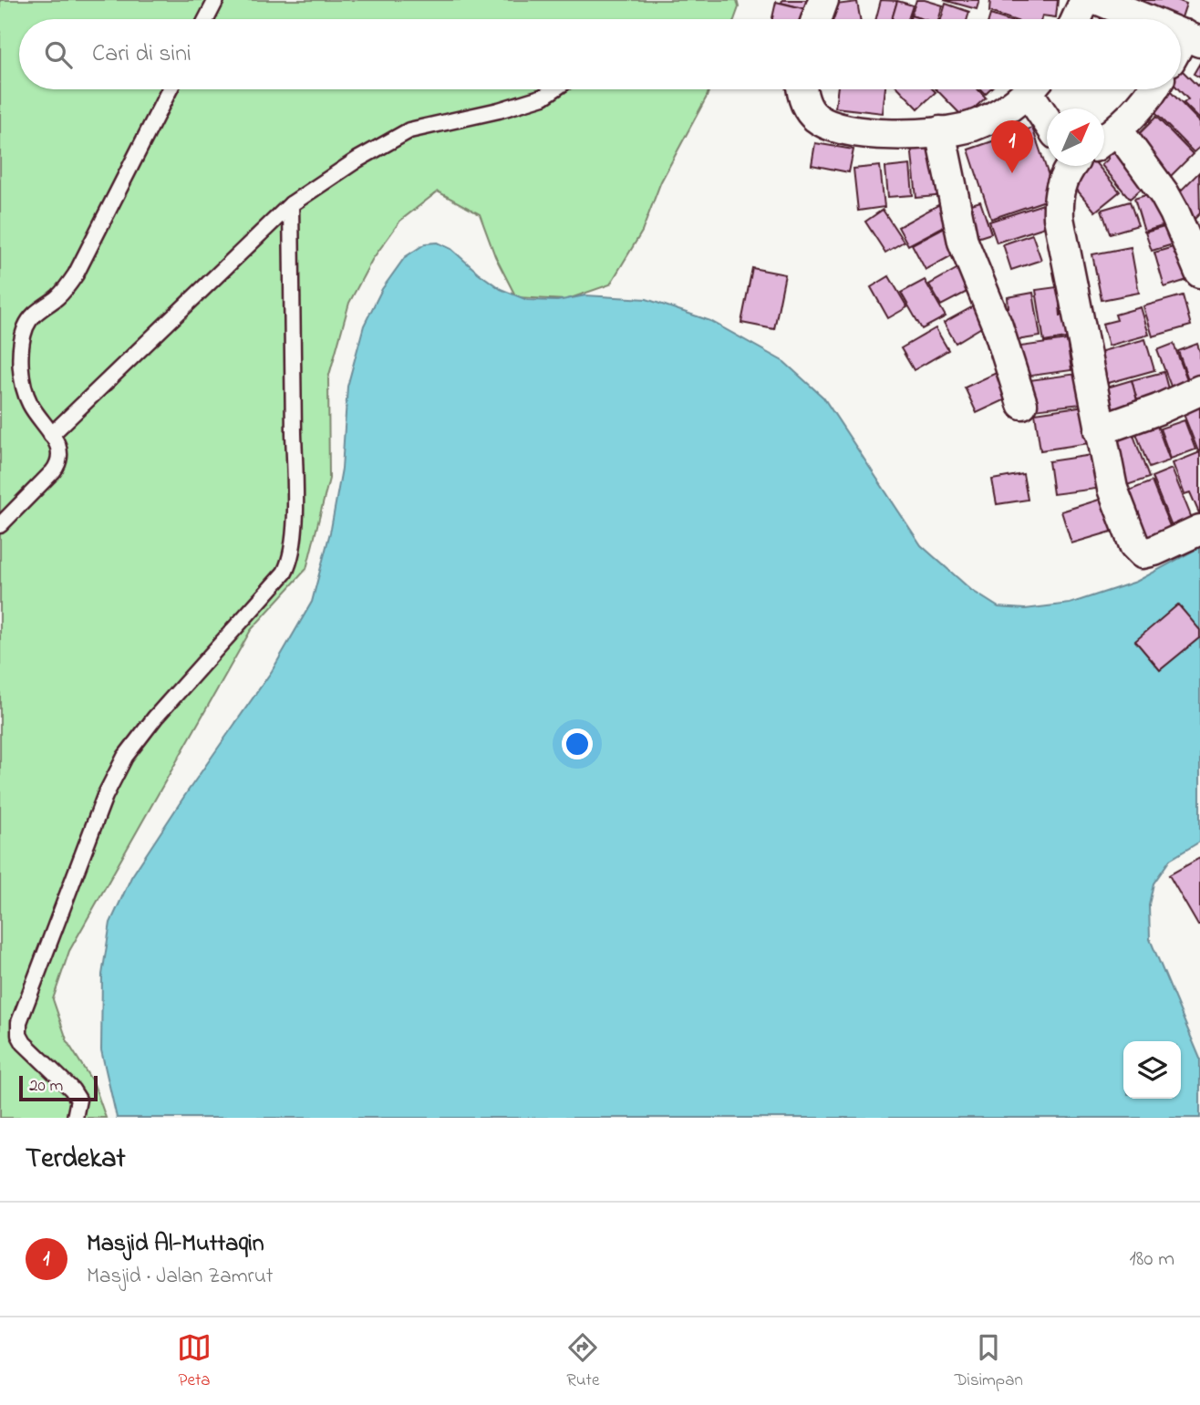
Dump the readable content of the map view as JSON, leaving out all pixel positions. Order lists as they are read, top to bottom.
{
  "scale_bar": "20 m",
  "north": "top right",
  "page": {
    "search": "Cari di sini",
    "pins": "1",
    "scale": "20 m",
    "heading": "Terdekat",
    "list": [
      {
        "mark": "1",
        "name": "Masjid Al-Muttaqin",
        "note": "Masjid · Jalan Zamrut",
        "value": "180 m"
      }
    ],
    "nav": ["Peta", "Rute", "Disimpan"]
  }
}
